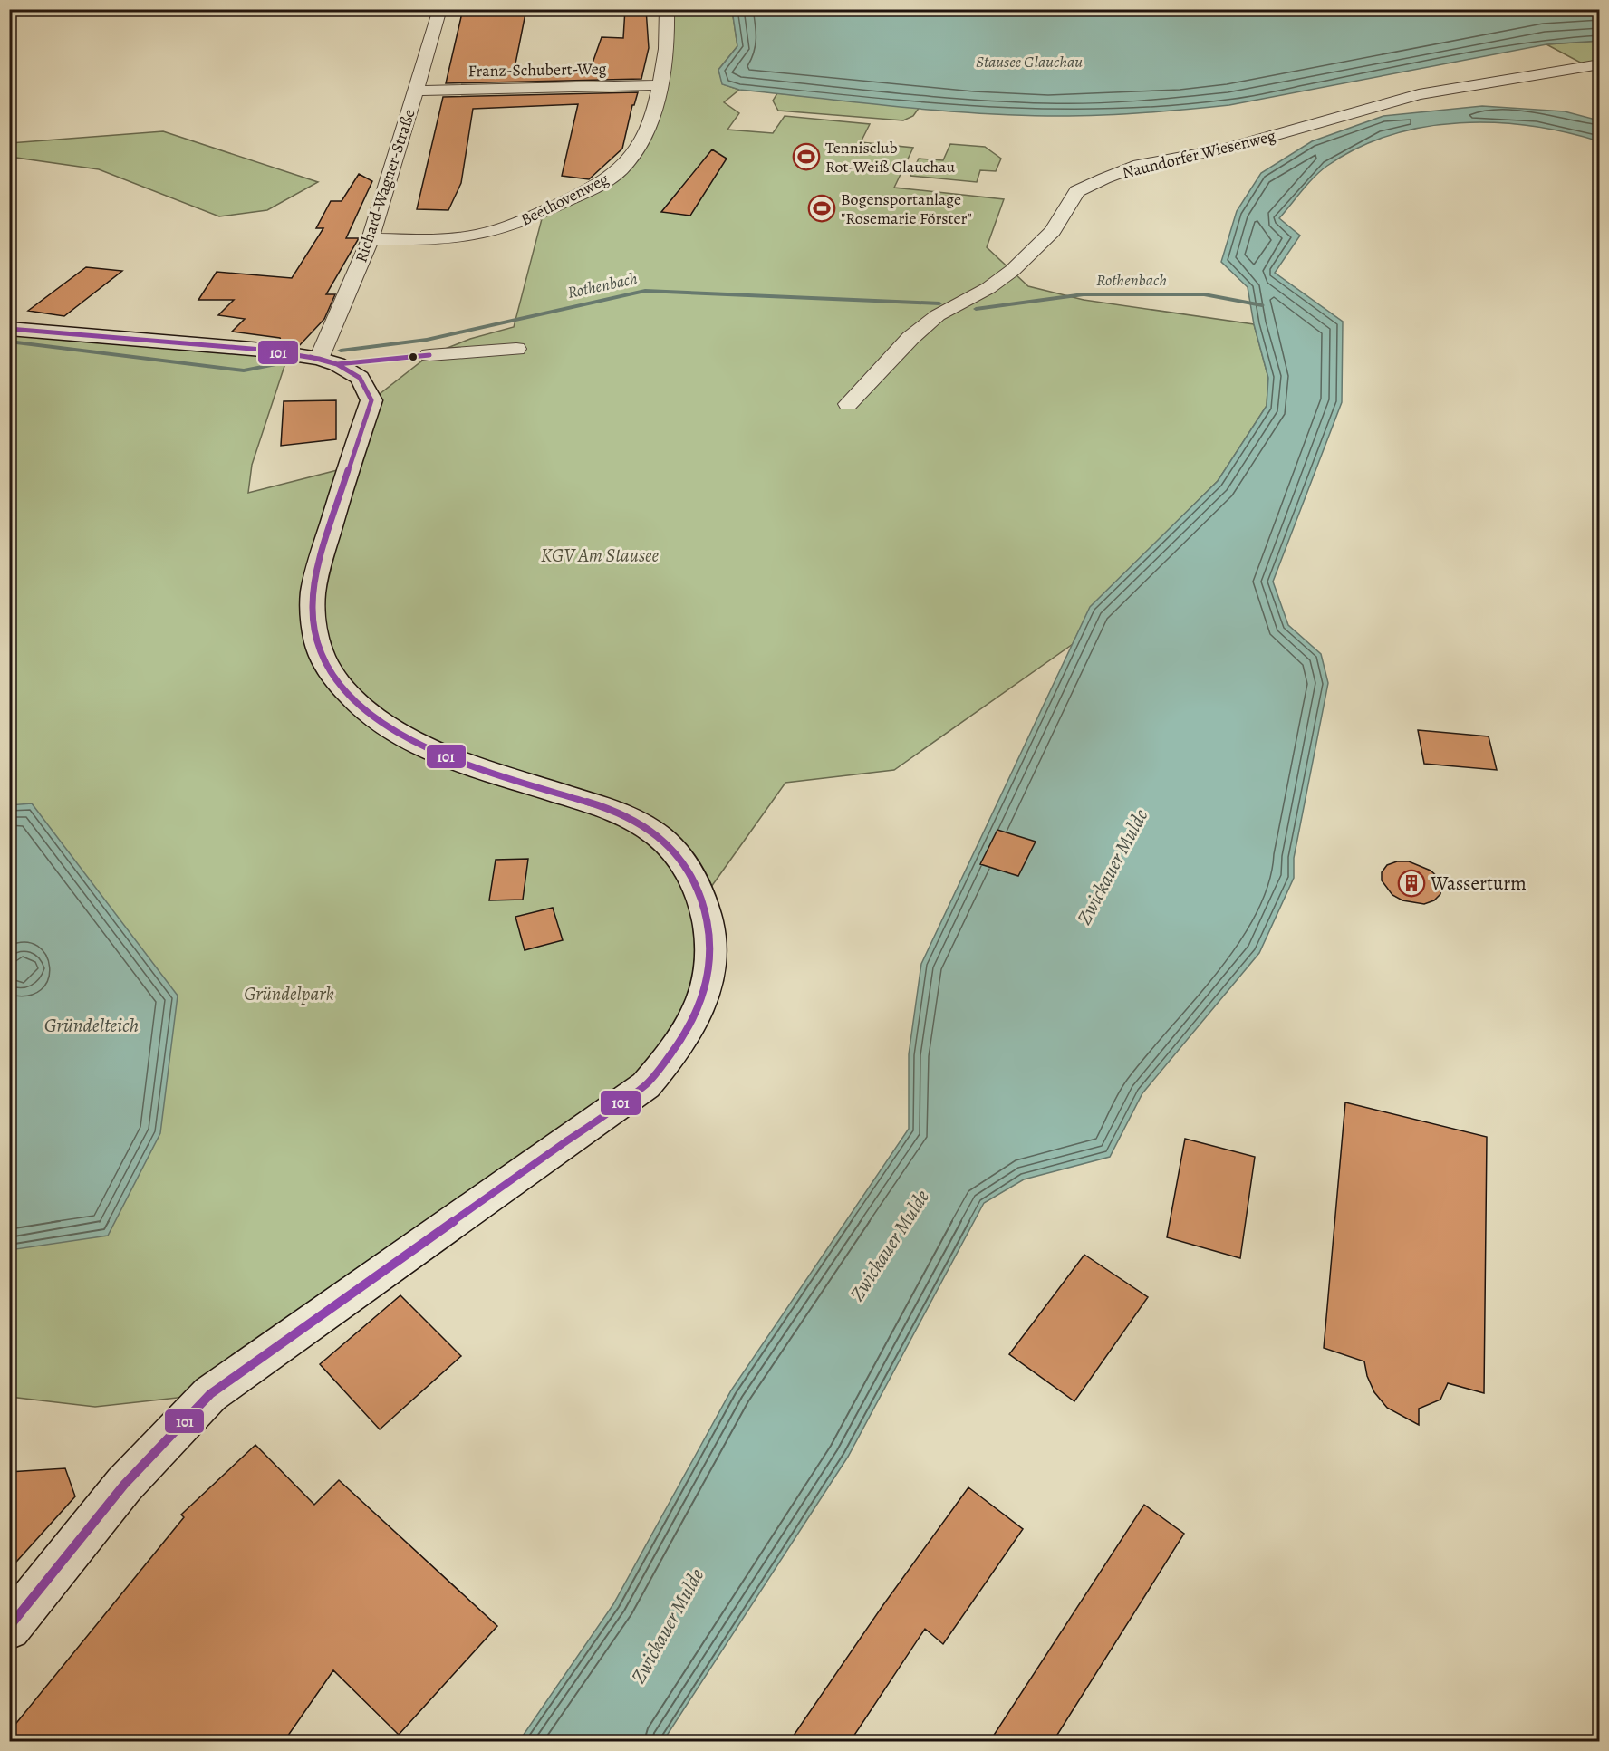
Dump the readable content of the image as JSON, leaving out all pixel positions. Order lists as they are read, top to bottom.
{
  "streets": {
    "street": [
      "Franz-Schubert-Weg",
      "Naundorfer Wiesenweg",
      "Richard-Wagner-Straße",
      "Beethovenweg"
    ]
  },
  "crossings": [
    ["Franz-Schubert-Weg", "Richard-Wagner-Straße"],
    ["Franz-Schubert-Weg", "Beethovenweg"],
    ["Richard-Wagner-Straße", "Beethovenweg"]
  ],
  "water": [
    "Stausee Glauchau",
    "Rothenbach",
    "Zwickauer Mulde",
    "Gründelteich"
  ],
  "parks": ["KGV Am Stausee", "Gründelpark"],
  "places": {
    "sports": ["Tennisclub Rot-Weiß Glauchau", "Bogensportanlage \"Rosemarie Förster\""],
    "building": ["Wasserturm"]
  },
  "lines": ["transit line 101"]
}
